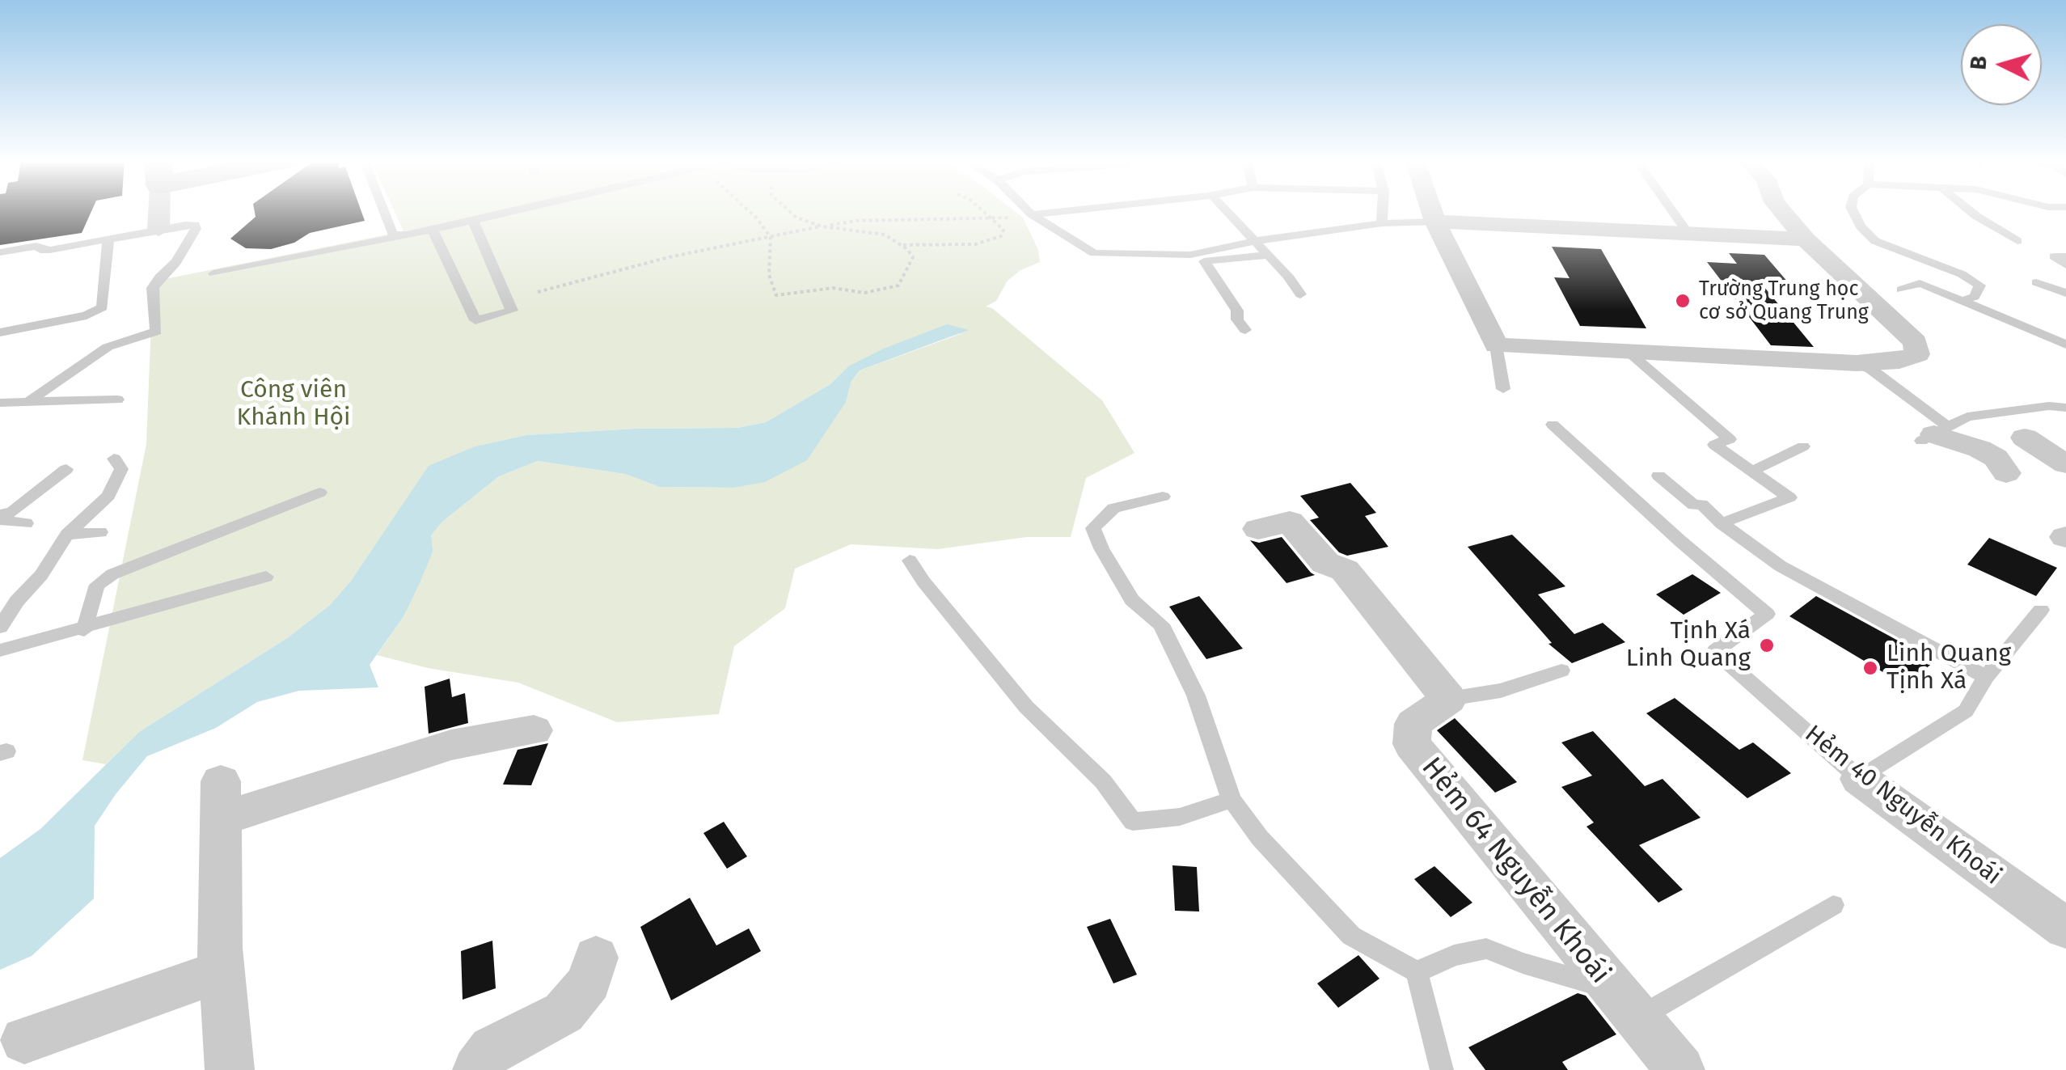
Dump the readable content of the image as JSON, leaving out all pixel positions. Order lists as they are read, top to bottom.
{
  "streets": {
    "street": ["Hẻm 40 Nguyễn Khoái", "Hẻm 64 Nguyễn Khoái"]
  },
  "parks": ["Công viên Khánh Hội"],
  "places": ["Trường Trung học cơ sở Quang Trung", "Tịnh Xá Linh Quang", "Linh Quang Tịnh Xá"],
  "north": "left"
}
